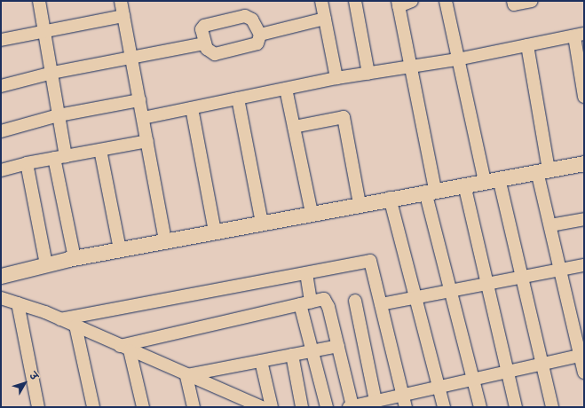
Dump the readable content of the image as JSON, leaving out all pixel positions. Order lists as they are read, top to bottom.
{
  "north": "top right"
}
